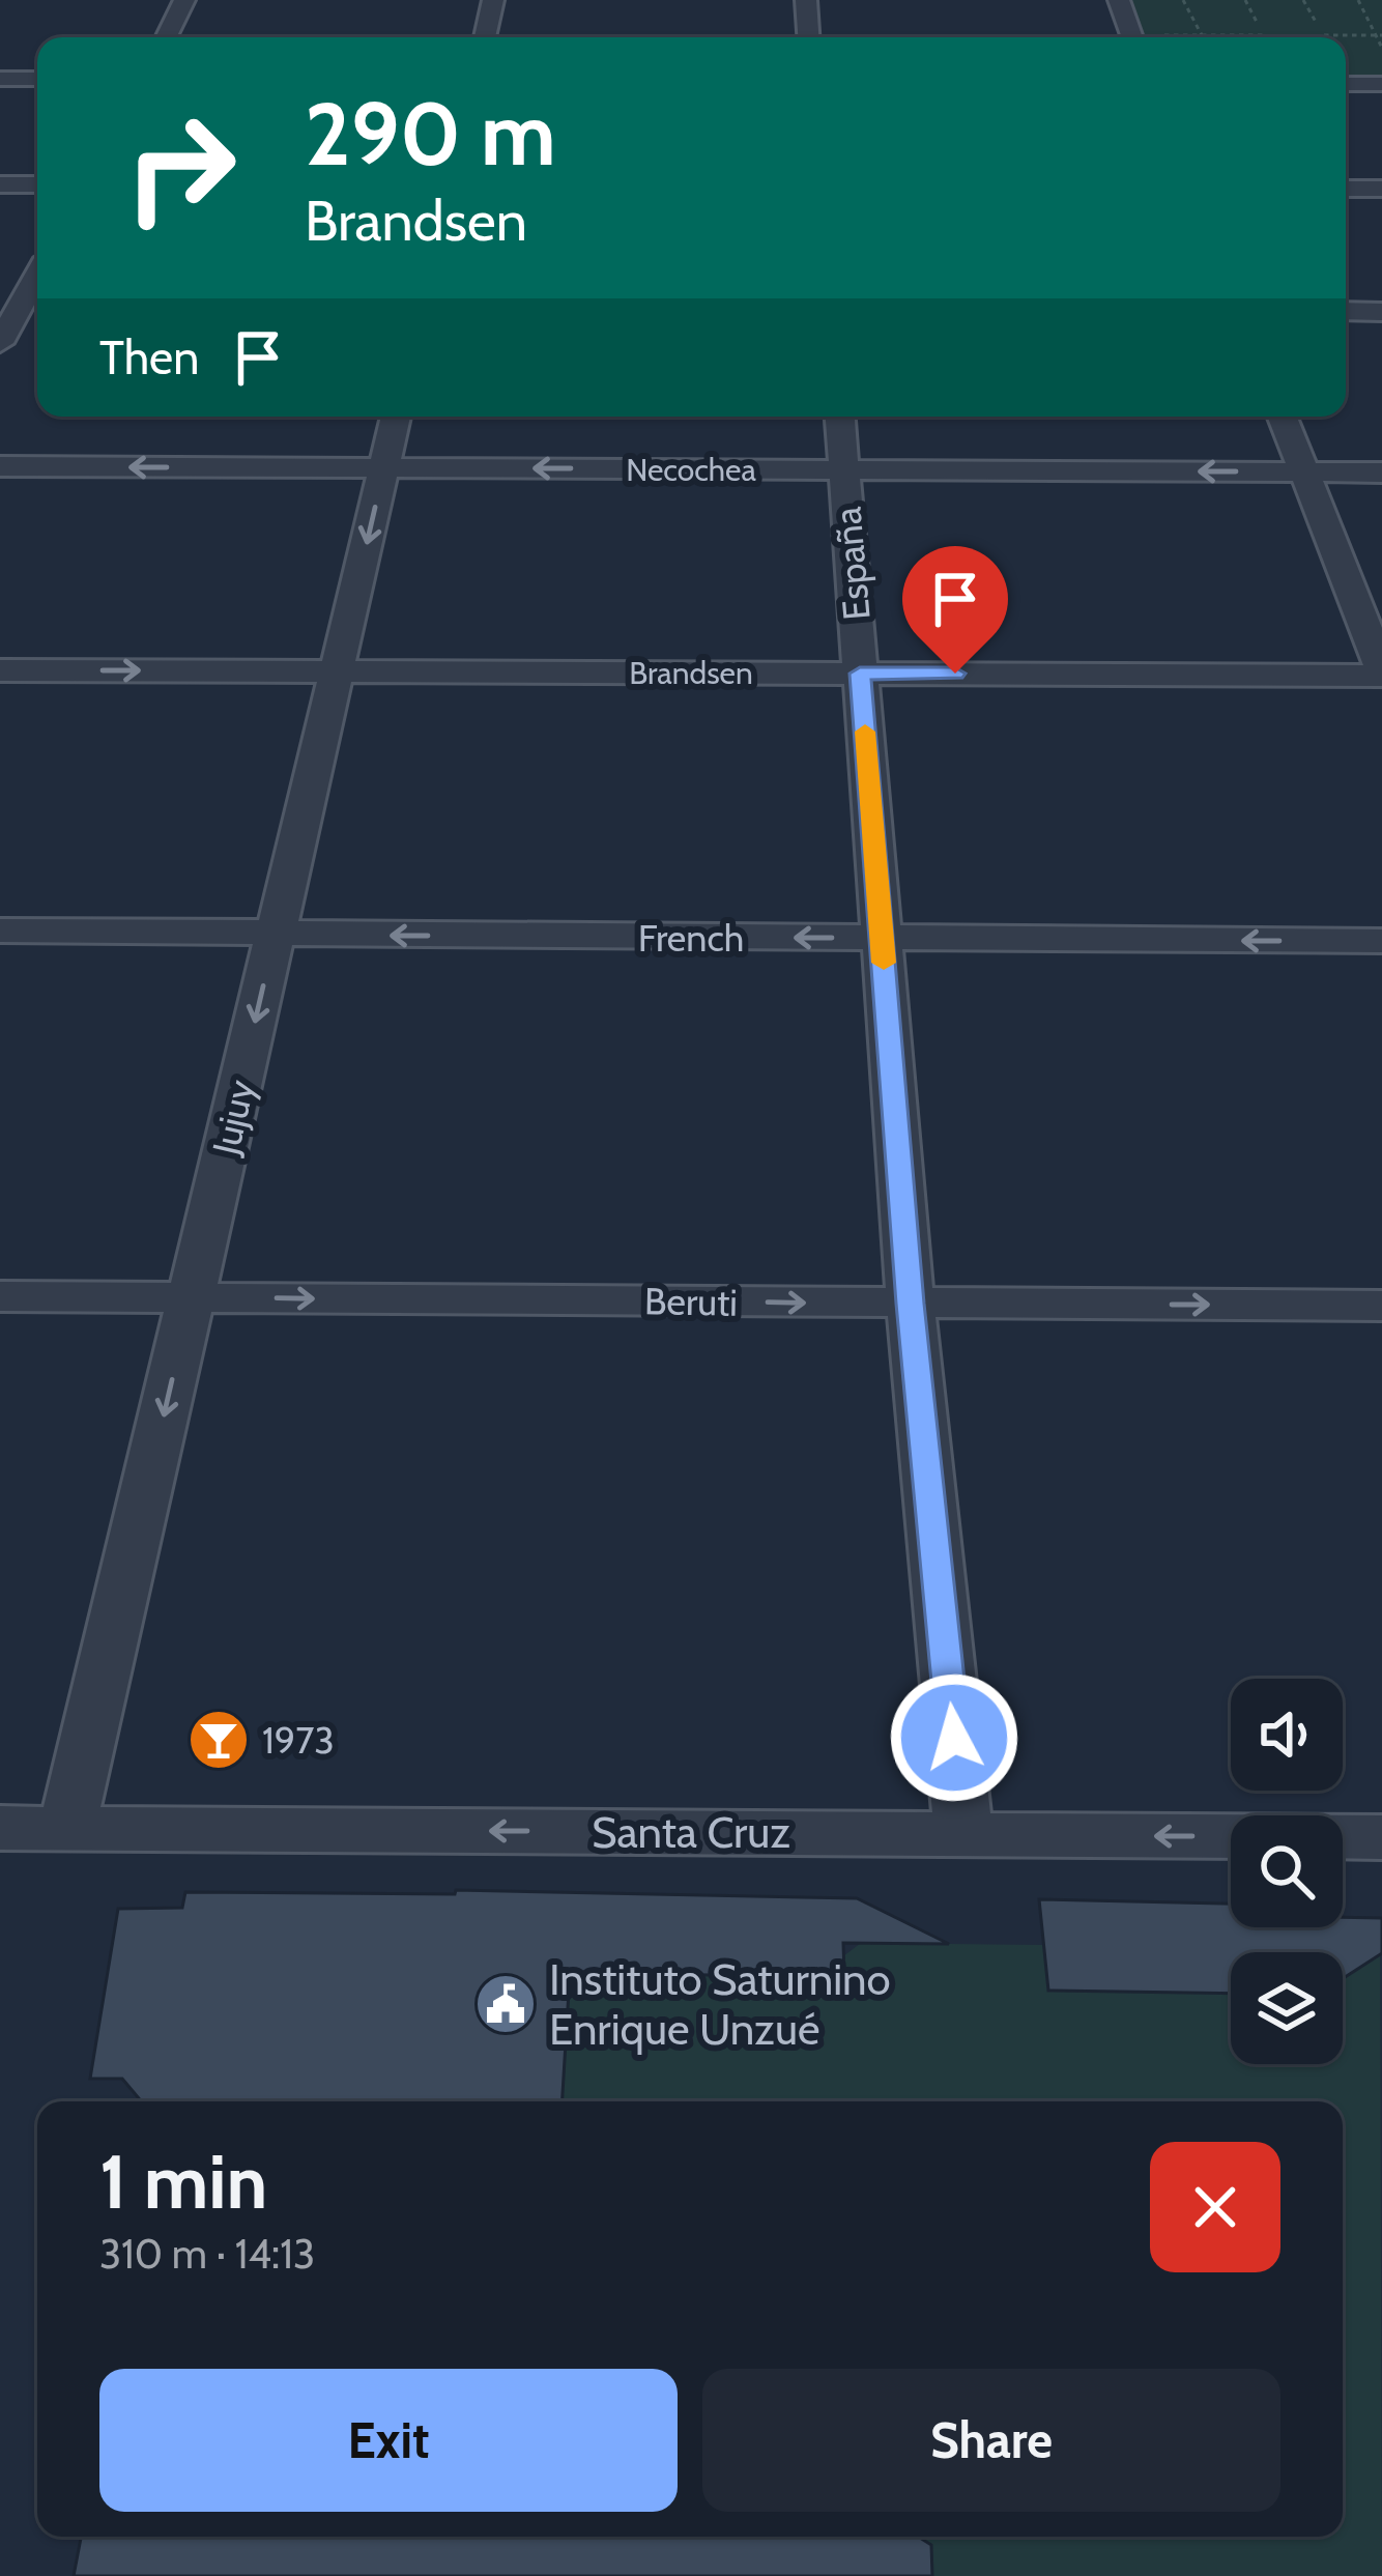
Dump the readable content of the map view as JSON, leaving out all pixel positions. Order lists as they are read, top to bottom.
{
  "streets": {
    "street": [
      "Necochea",
      "España",
      "Brandsen",
      "French",
      "Jujuy",
      "Beruti",
      "Santa Cruz"
    ]
  },
  "crossings": [
    ["Necochea", "España"],
    ["Necochea", "Jujuy"],
    ["España", "Brandsen"],
    ["España", "French"],
    ["España", "Beruti"],
    ["España", "Santa Cruz"],
    ["Brandsen", "Jujuy"],
    ["French", "Jujuy"],
    ["Jujuy", "Beruti"],
    ["Jujuy", "Santa Cruz"]
  ],
  "one_way": [
    "Necochea",
    "French",
    "Jujuy",
    "Beruti",
    "Santa Cruz"
  ],
  "places": {
    "bar": ["1973"],
    "public building": ["Instituto Saturnino Enrique Unzué"]
  },
  "page": {
    "turn": ["290 m", "Brandsen"],
    "then": "Then",
    "heading": ["1 min", "310 m · 14:13"],
    "buttons": ["Exit", "Share"]
  }
}
